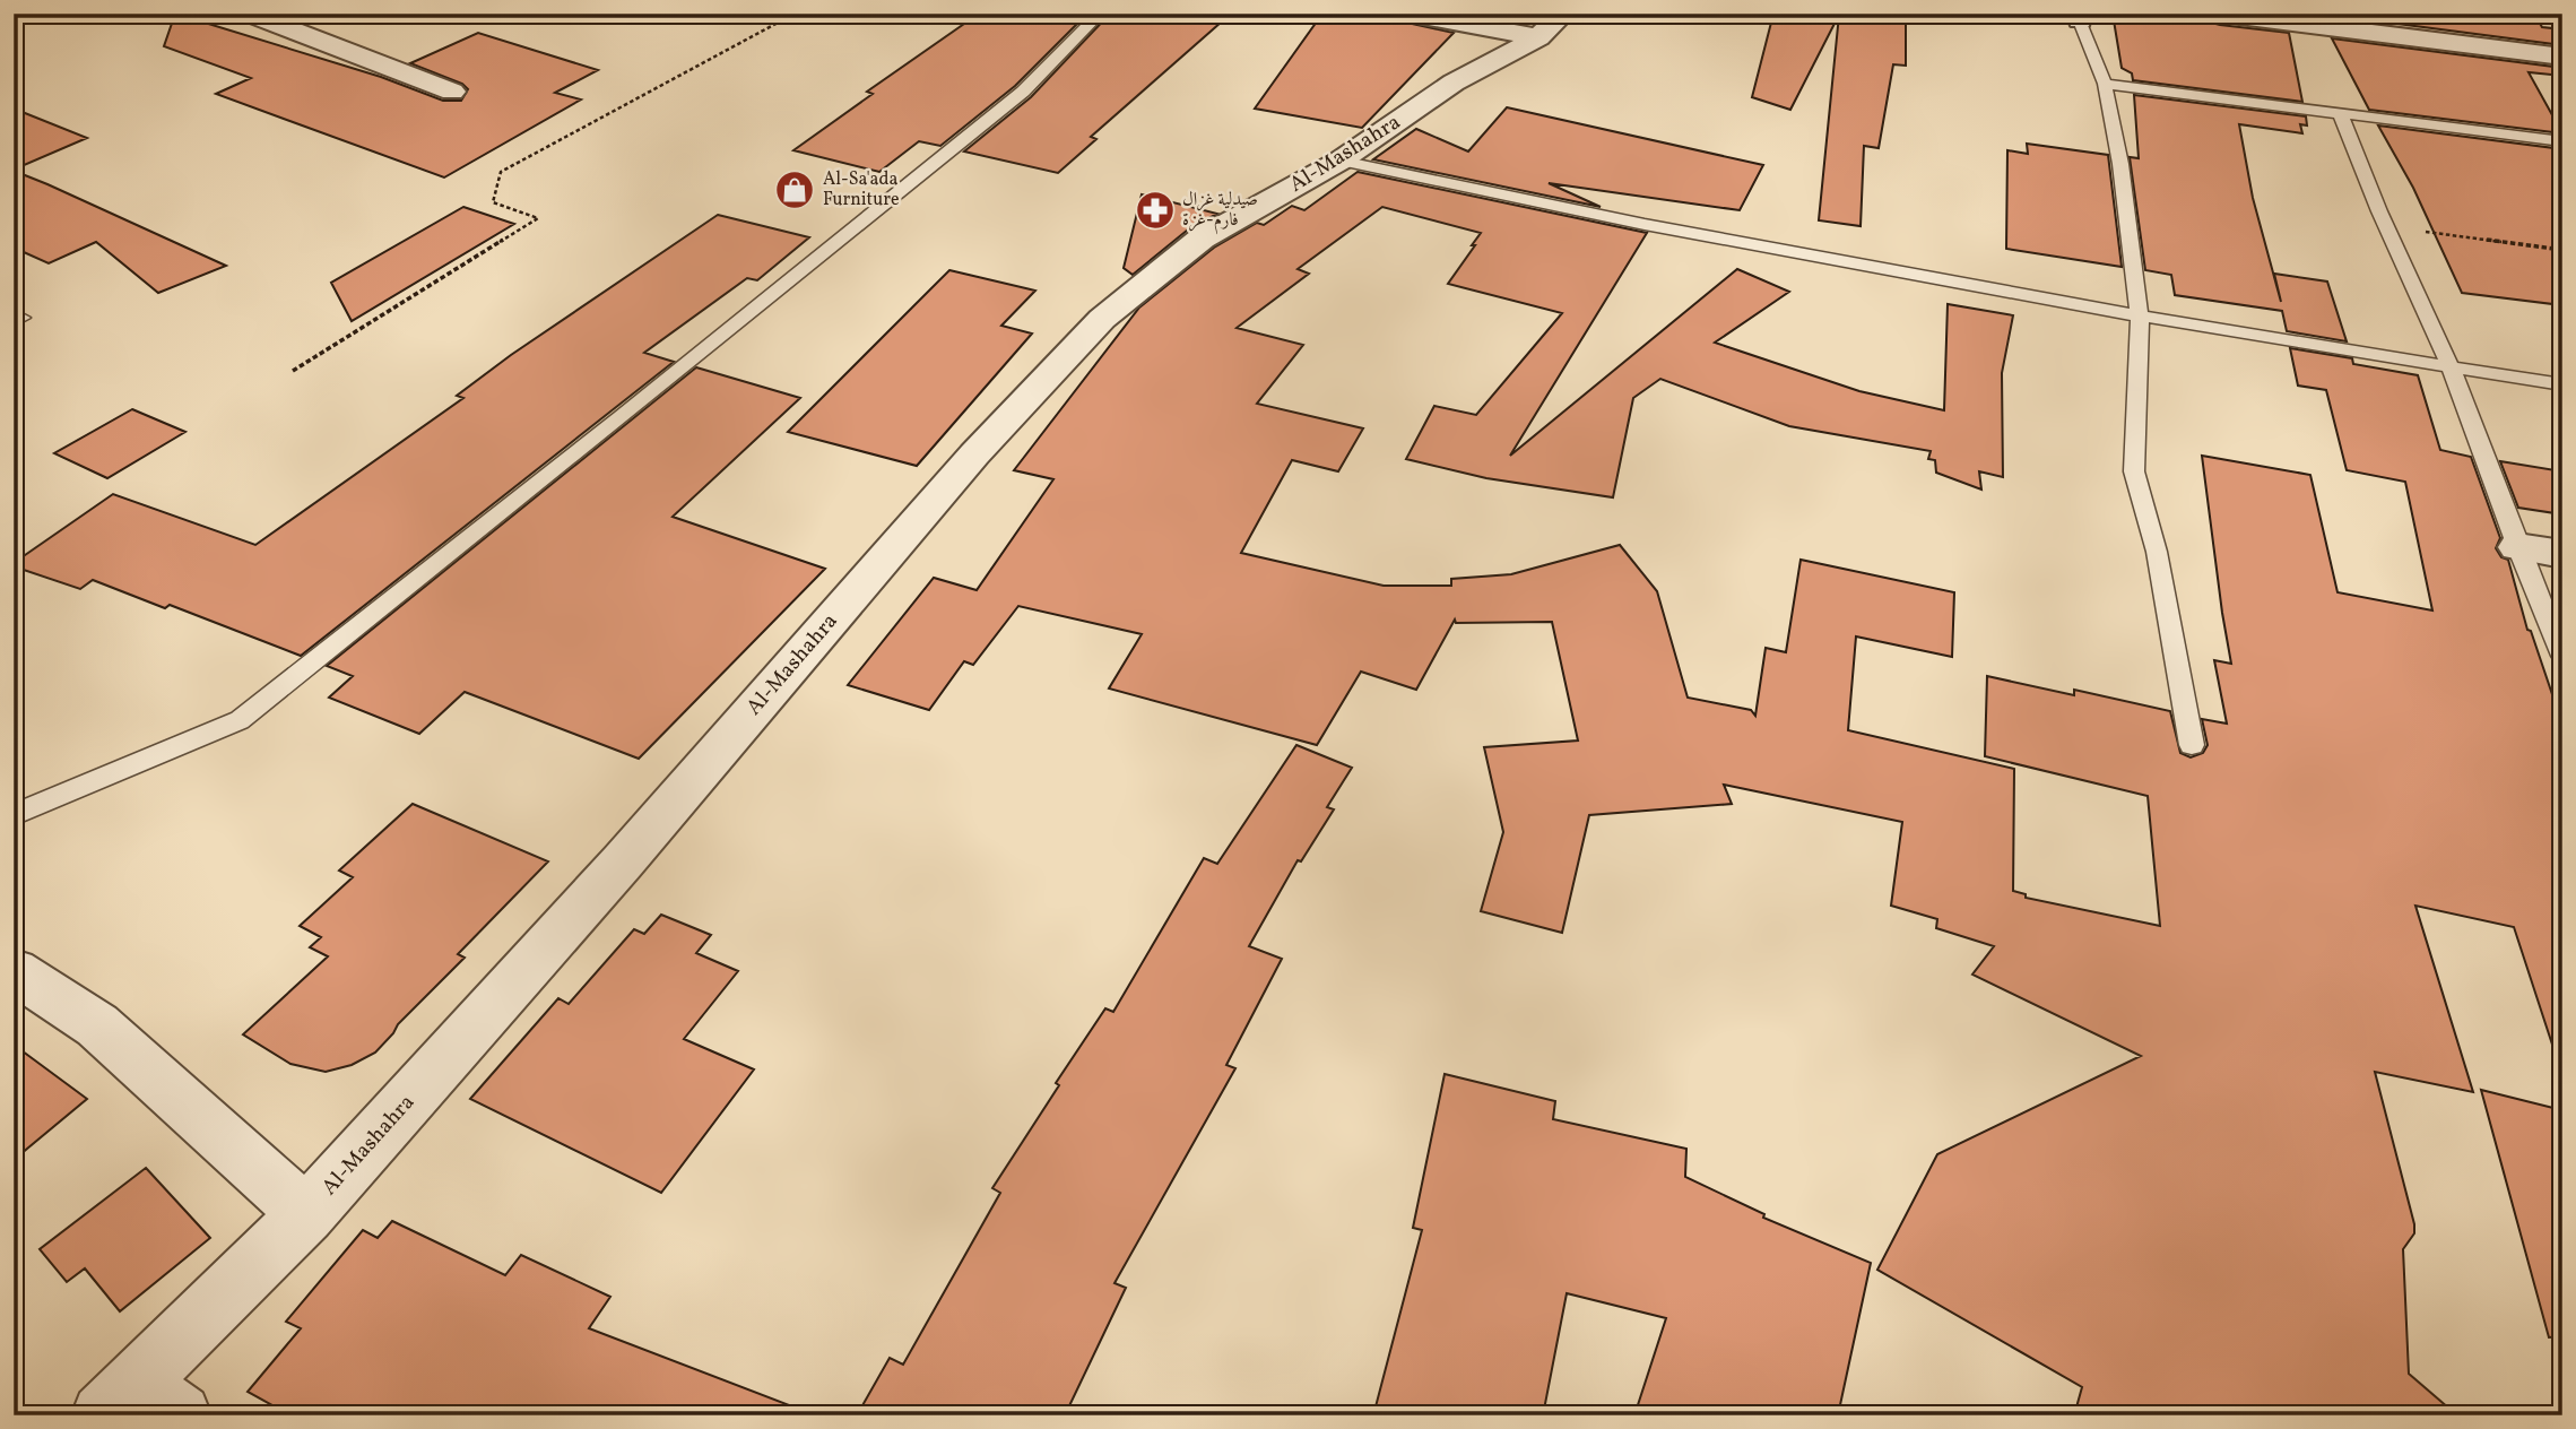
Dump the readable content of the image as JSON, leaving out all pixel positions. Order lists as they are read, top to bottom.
{
  "streets": {
    "street": ["Al-Mashahra"]
  },
  "places": {
    "shop": ["Al-Sa'ada Furniture"],
    "pharmacy": ["صيدلية غزال فارم-غزة"]
  }
}
